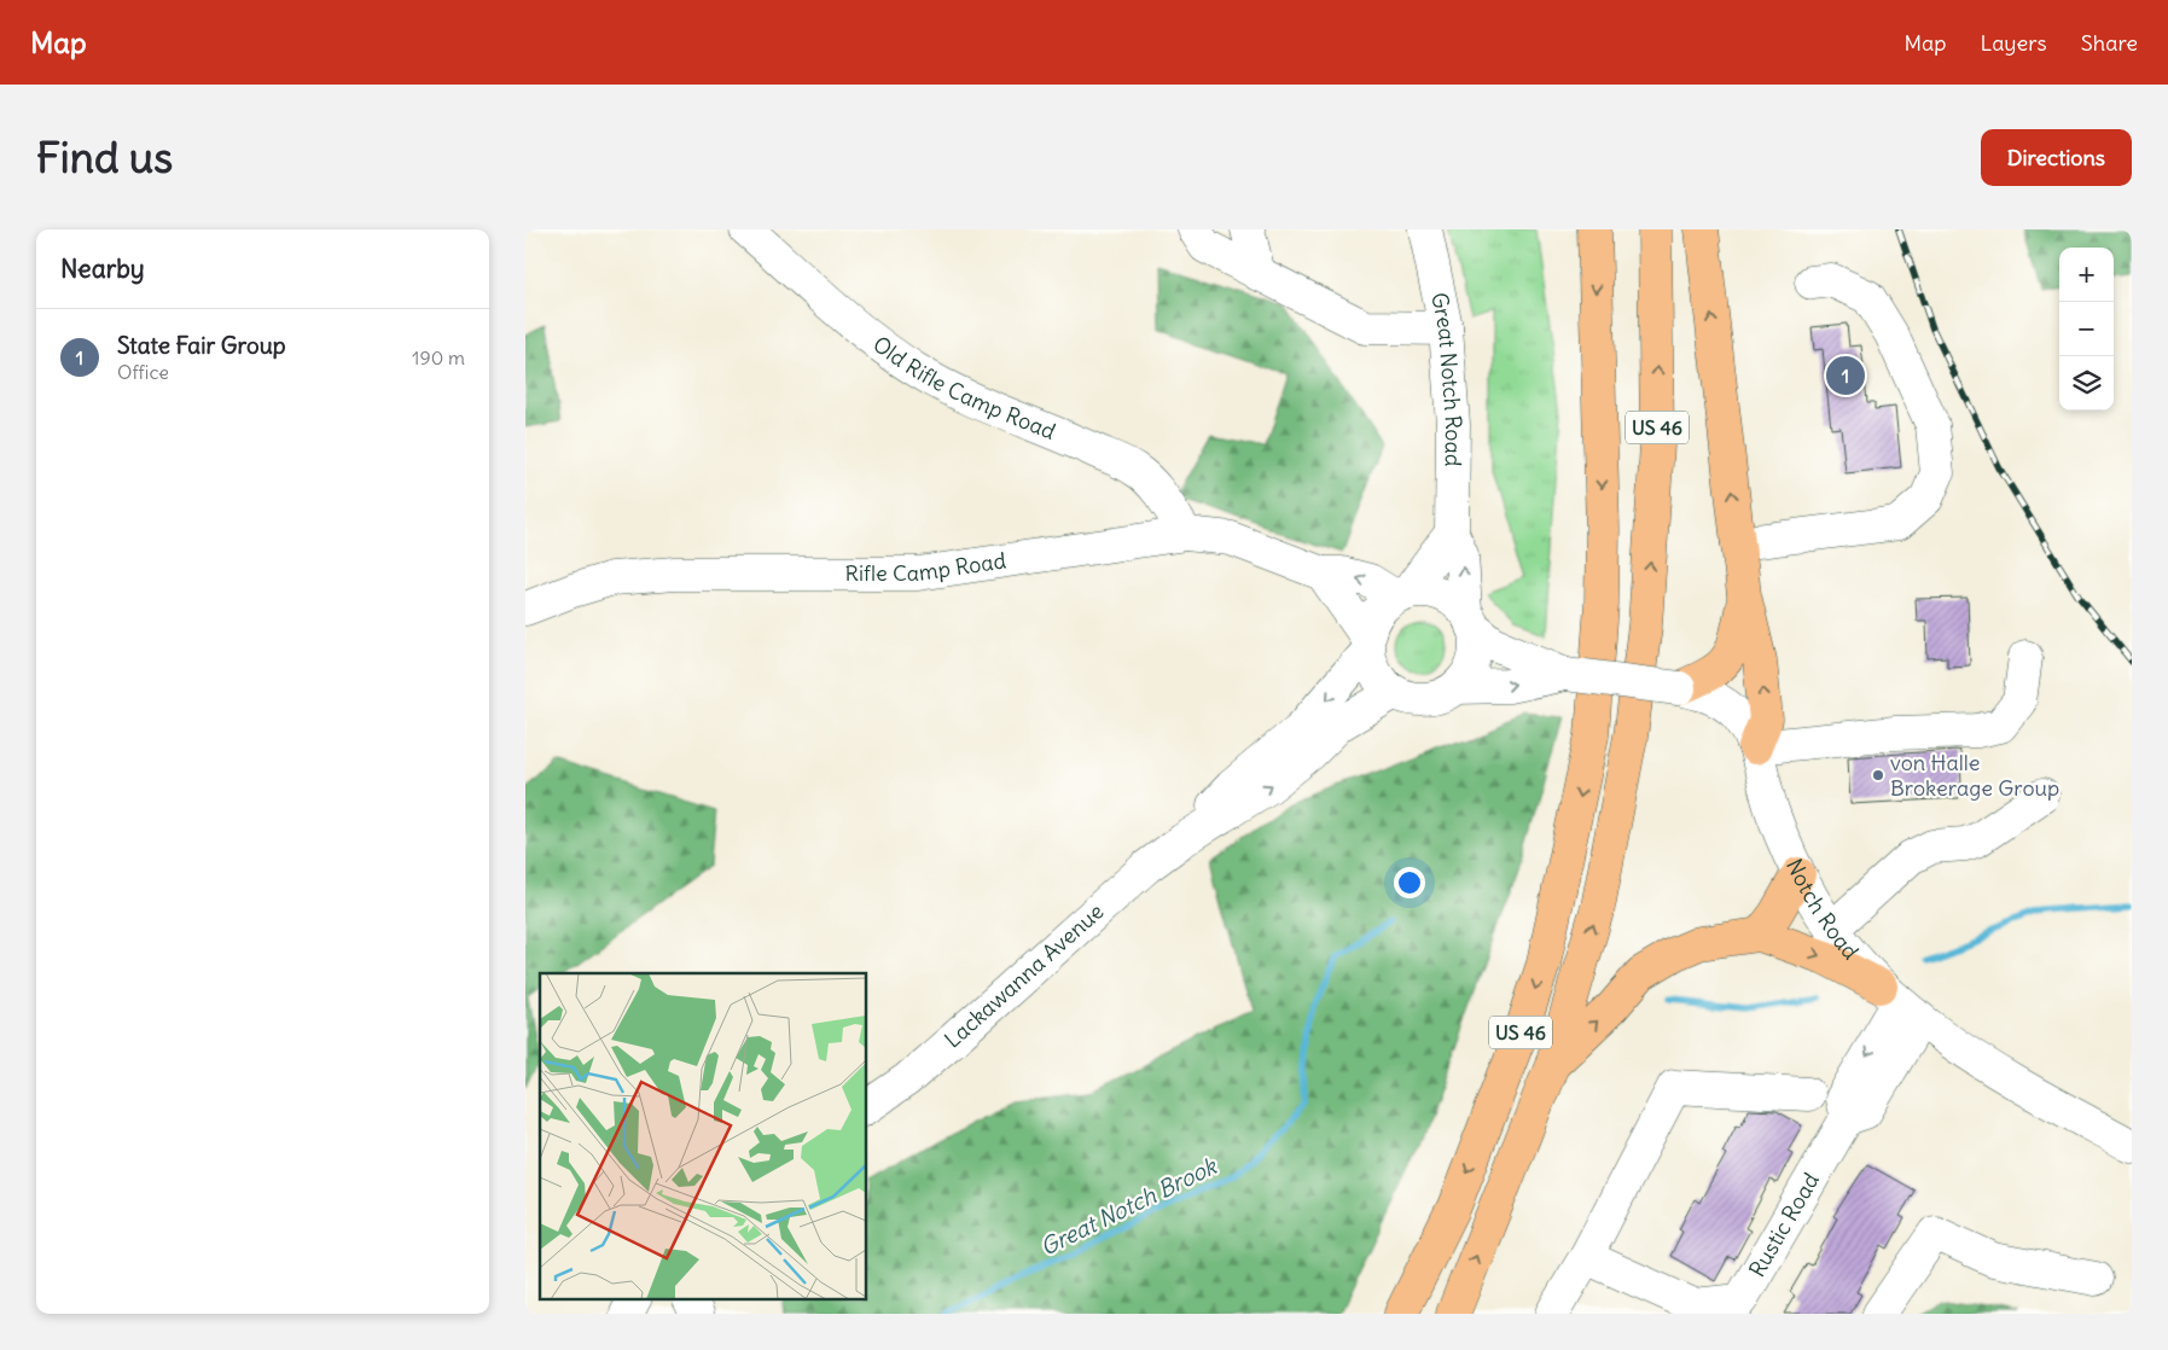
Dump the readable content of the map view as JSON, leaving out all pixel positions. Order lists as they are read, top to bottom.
{
  "streets": {
    "highway": ["US 46"],
    "street": [
      "Great Notch Road",
      "Old Rifle Camp Road",
      "Rifle Camp Road",
      "Notch Road",
      "Lackawanna Avenue",
      "Rustic Road"
    ]
  },
  "crossings": [
    ["Great Notch Road", "Rifle Camp Road"],
    ["Great Notch Road", "Notch Road"],
    ["Great Notch Road", "Lackawanna Avenue"],
    ["Old Rifle Camp Road", "Rifle Camp Road"],
    ["Rifle Camp Road", "Notch Road"],
    ["Rifle Camp Road", "Lackawanna Avenue"],
    ["Notch Road", "Lackawanna Avenue"],
    ["Notch Road", "Rustic Road"]
  ],
  "water": ["Great Notch Brook"],
  "places": ["von Halle Brokerage Group"],
  "page": {
    "header": "Map",
    "nav": ["Map", "Layers", "Share"],
    "buttons": "Directions",
    "title": "Find us",
    "heading": "Nearby",
    "map_buttons": ["+", "−"],
    "list": [
      {
        "mark": "1",
        "name": "State Fair Group",
        "note": "Office",
        "value": "190 m"
      }
    ],
    "pins": "1"
  }
}
